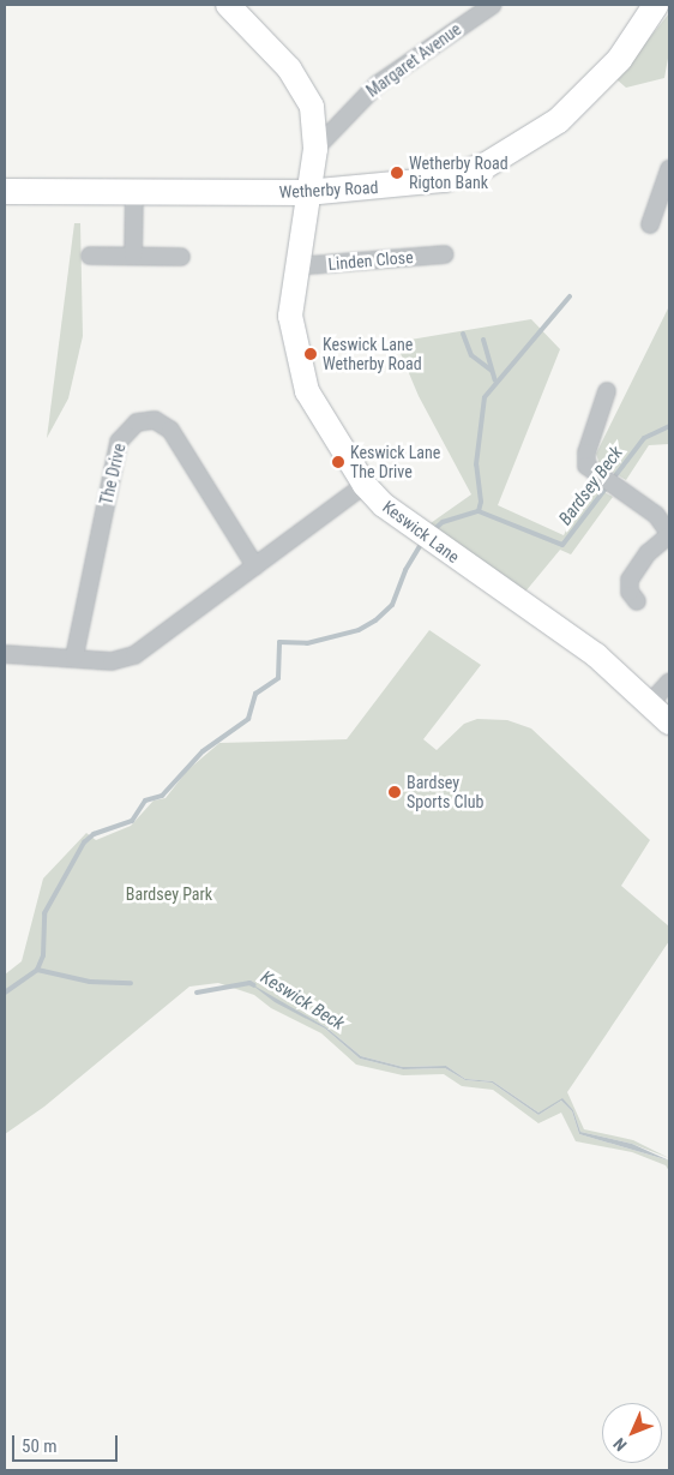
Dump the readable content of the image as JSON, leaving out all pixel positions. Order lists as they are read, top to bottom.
{
  "streets": {
    "main road": ["Wetherby Road"],
    "street": [
      "Margaret Avenue",
      "Linden Close",
      "The Drive",
      "Keswick Lane"
    ]
  },
  "crossings": [
    ["Margaret Avenue", "Keswick Lane"],
    ["Wetherby Road", "Keswick Lane"],
    ["Linden Close", "Keswick Lane"]
  ],
  "water": ["Bardsey Beck", "Keswick Beck"],
  "parks": ["Bardsey Park"],
  "places": [
    "Wetherby Road Rigton Bank",
    "Keswick Lane Wetherby Road",
    "Keswick Lane The Drive",
    "Bardsey Sports Club"
  ],
  "scale_bar": "50 m",
  "north": "bottom left"
}
